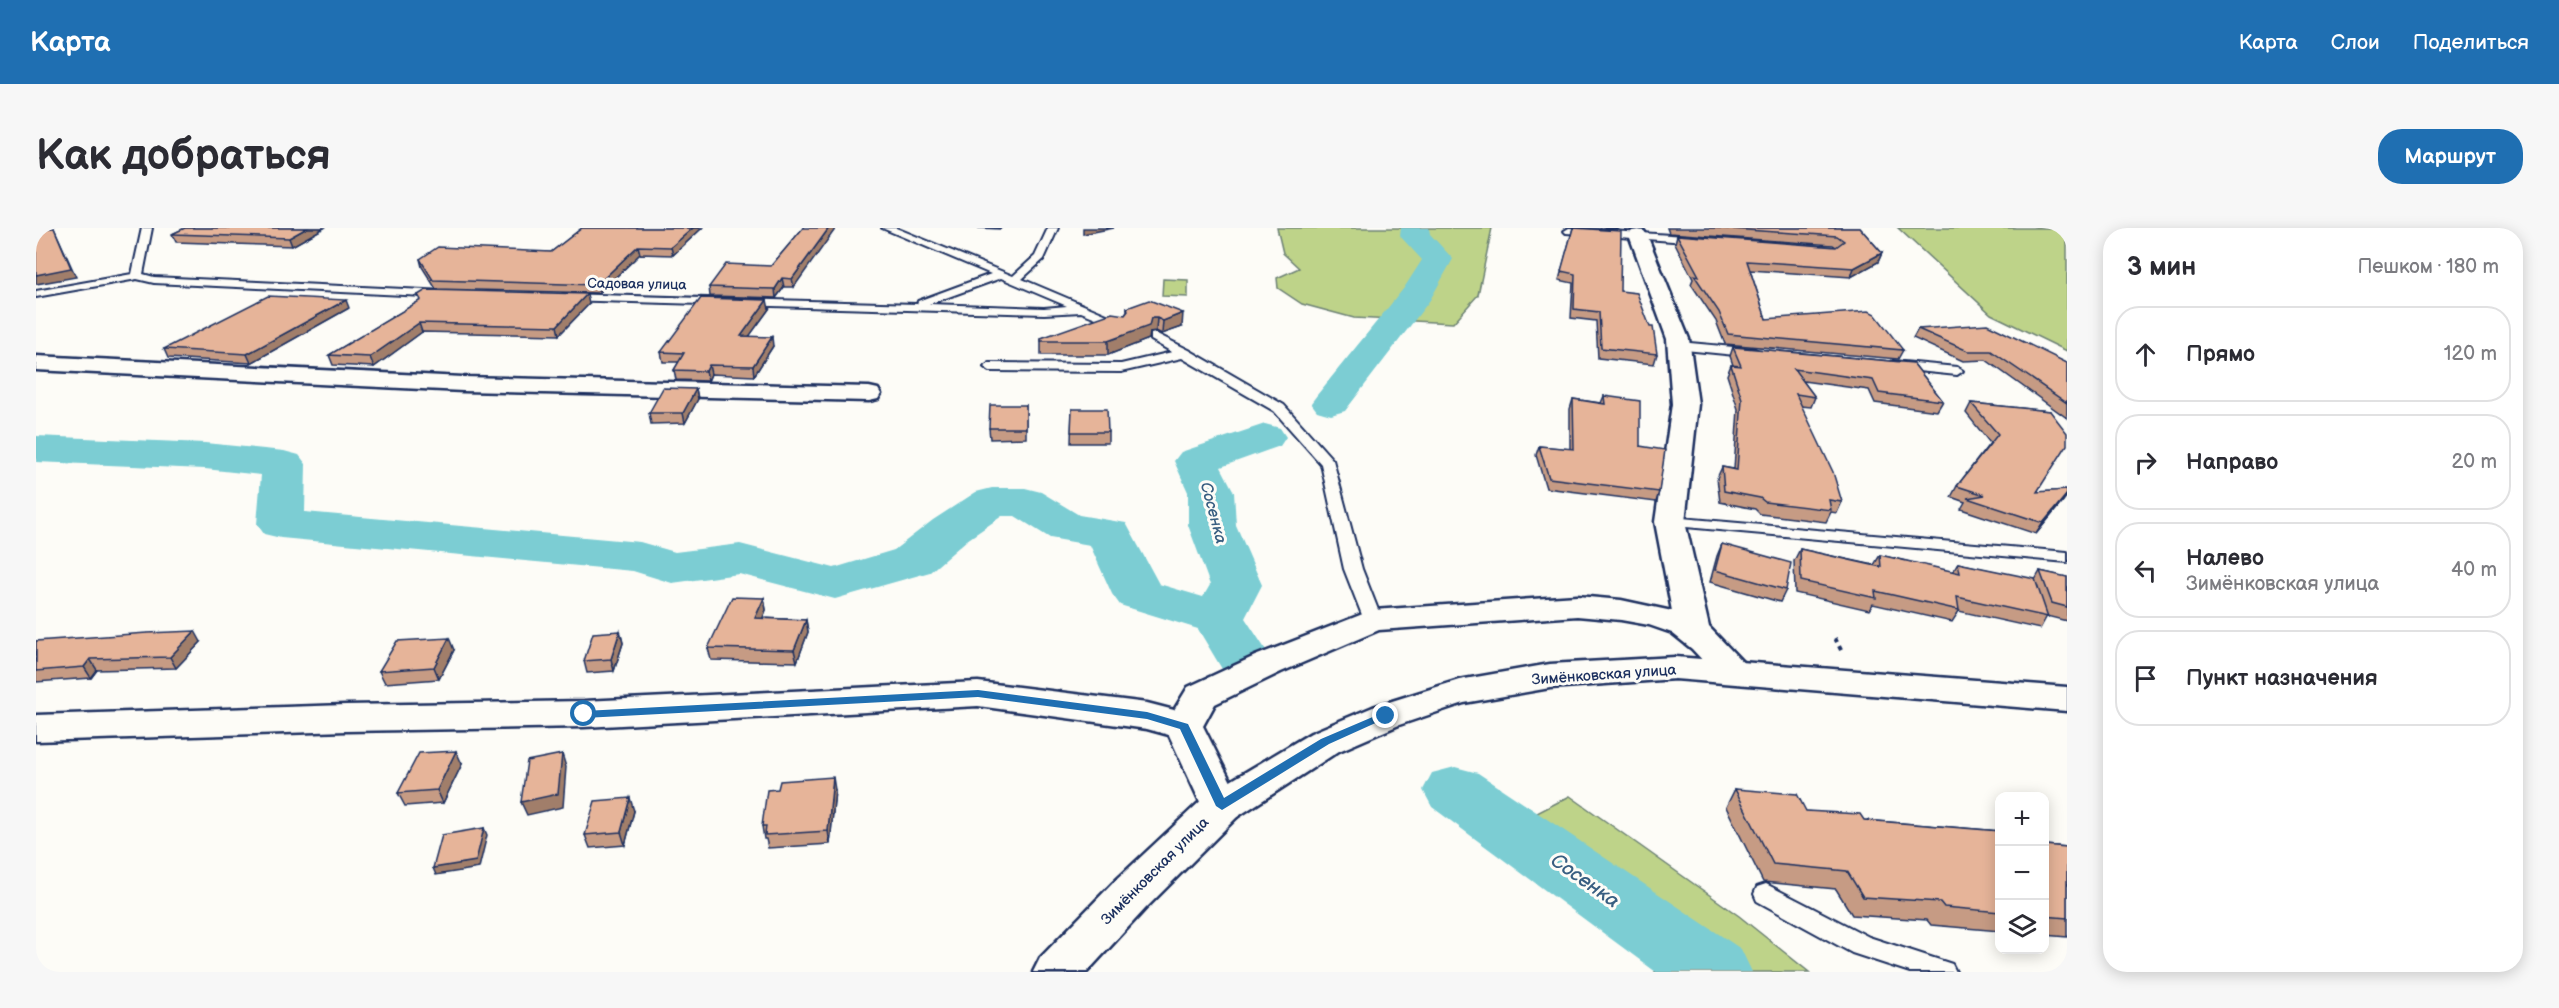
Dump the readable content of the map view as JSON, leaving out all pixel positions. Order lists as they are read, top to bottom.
{
  "streets": {
    "street": ["Зимёнковская улица"],
    "lane": ["Садовая улица"]
  },
  "water": ["Сосенка"],
  "page": {
    "header": "Карта",
    "nav": ["Карта", "Слои", "Поделиться"],
    "buttons": "Маршрут",
    "title": "Как добраться",
    "heading": ["3 мин", "Пешком · 180 m"],
    "list": [
      ["Прямо", "120 m"],
      ["Направо", "20 m"],
      ["Налево", "Зимёнковская улица", "40 m"],
      "Пункт назначения"
    ],
    "map_buttons": ["+", "−"]
  }
}
